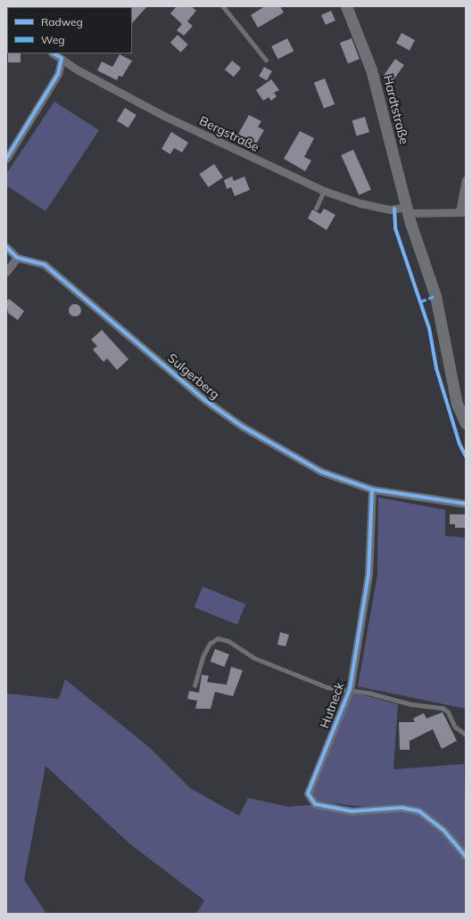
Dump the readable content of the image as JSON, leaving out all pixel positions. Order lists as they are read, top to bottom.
{
  "streets": {
    "main road": ["Hardtstraße"],
    "street": ["Bergstraße", "Sulgerberg", "Hutneck"]
  },
  "crossings": [
    ["Hardtstraße", "Bergstraße"],
    ["Sulgerberg", "Hutneck"]
  ],
  "legend": ["Radweg", "Weg"]
}
